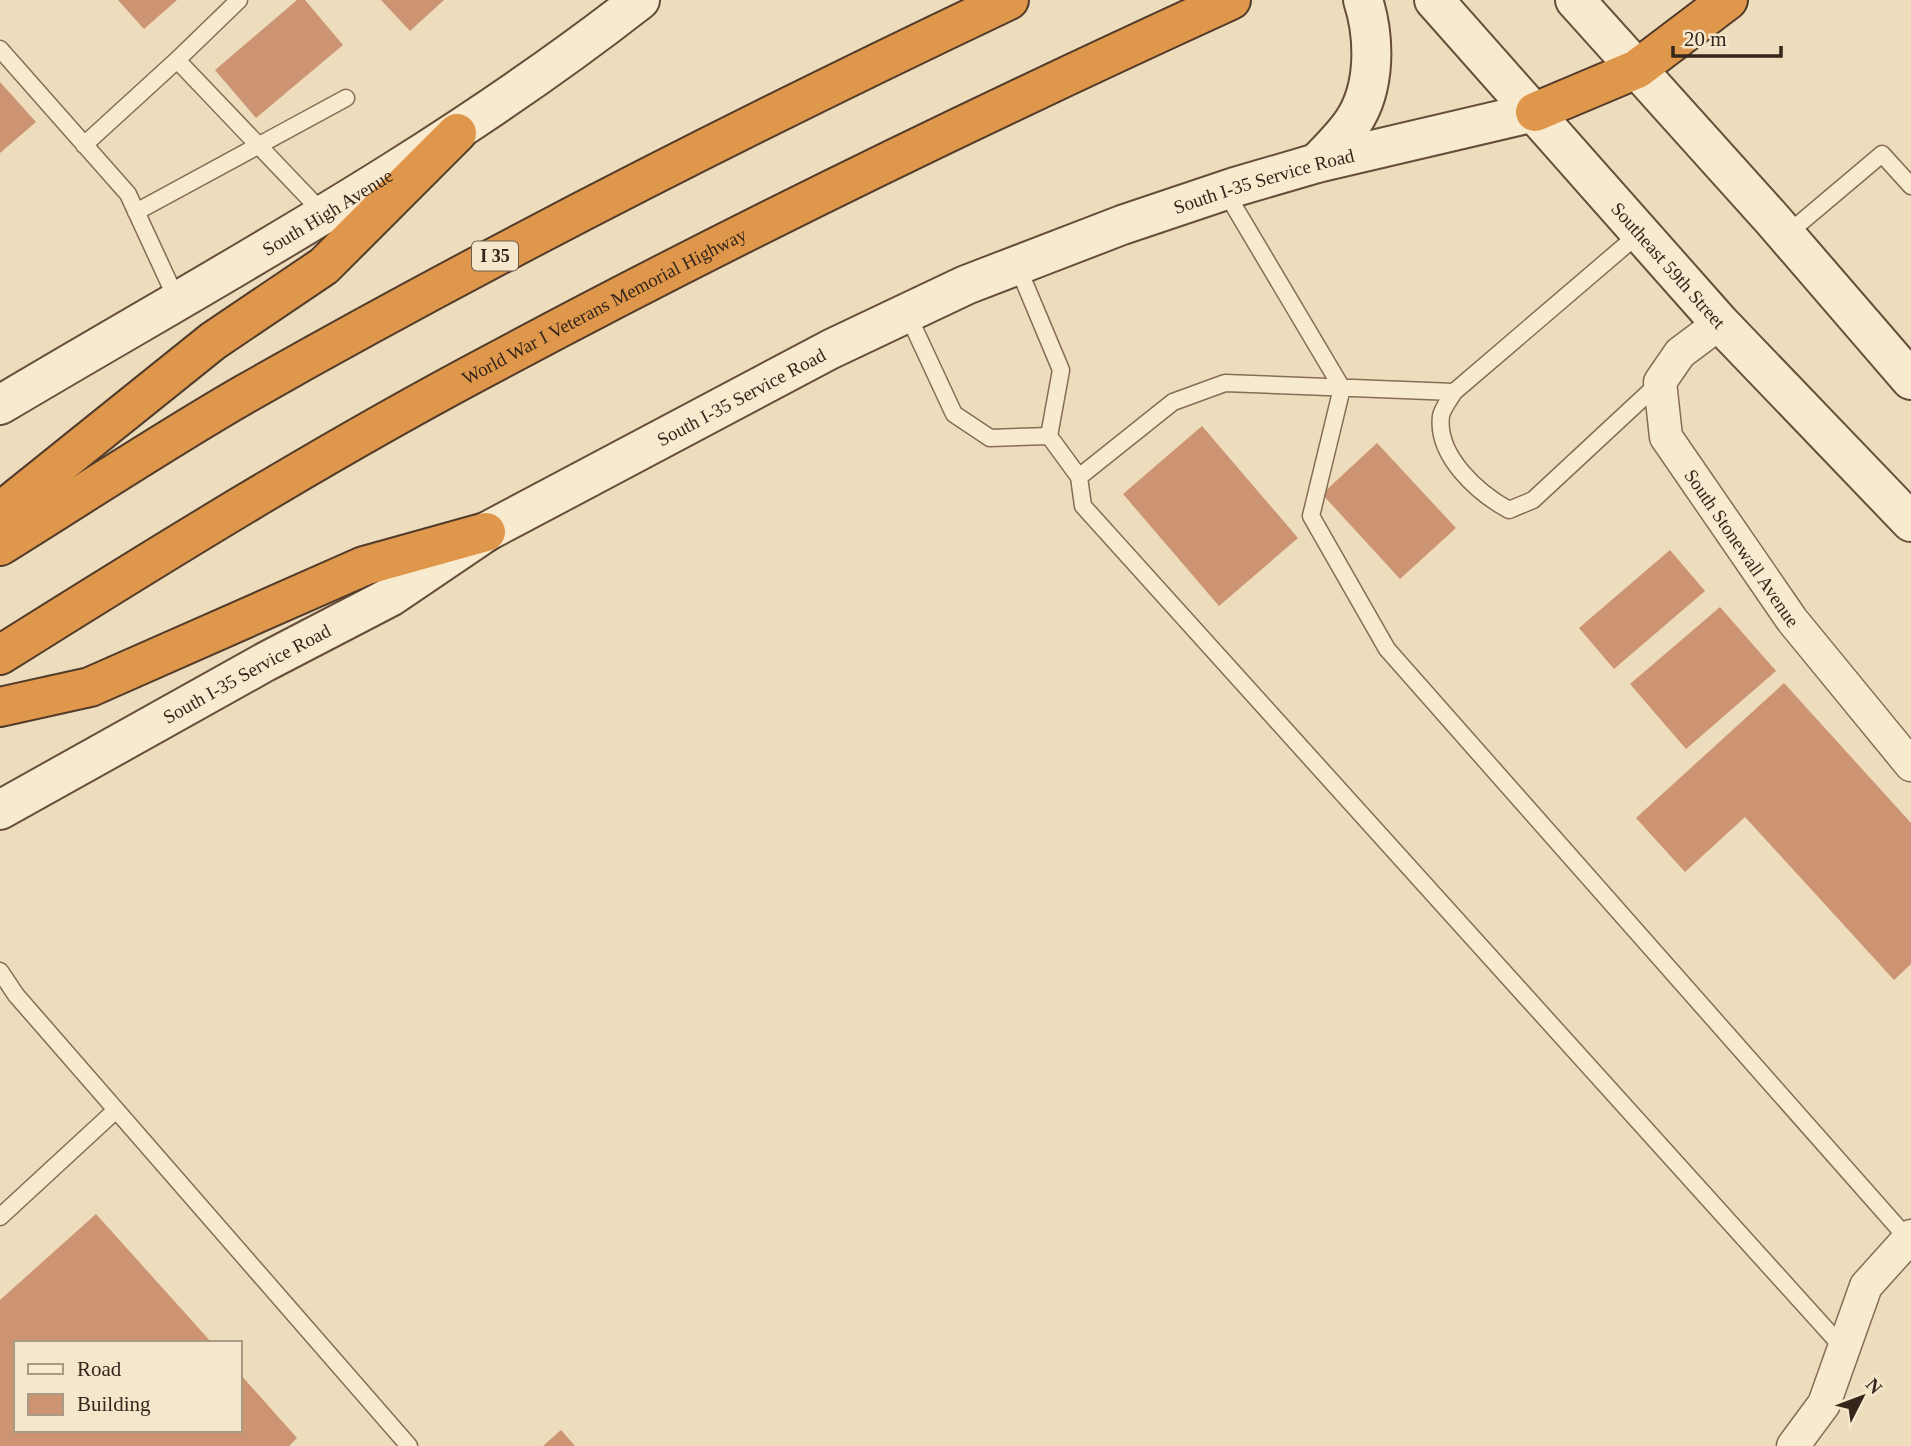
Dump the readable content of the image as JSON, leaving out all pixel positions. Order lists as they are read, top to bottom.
{
  "streets": {
    "highway": ["I 35", "World War I Veterans Memorial Highway"],
    "main road": ["South I-35 Service Road", "South High Avenue", "Southeast 59th Street"],
    "street": ["South Stonewall Avenue"]
  },
  "crossings": [
    ["South I-35 Service Road", "Southeast 59th Street"]
  ],
  "legend": ["Road", "Building"],
  "scale_bar": "20 m",
  "north": "top right"
}
